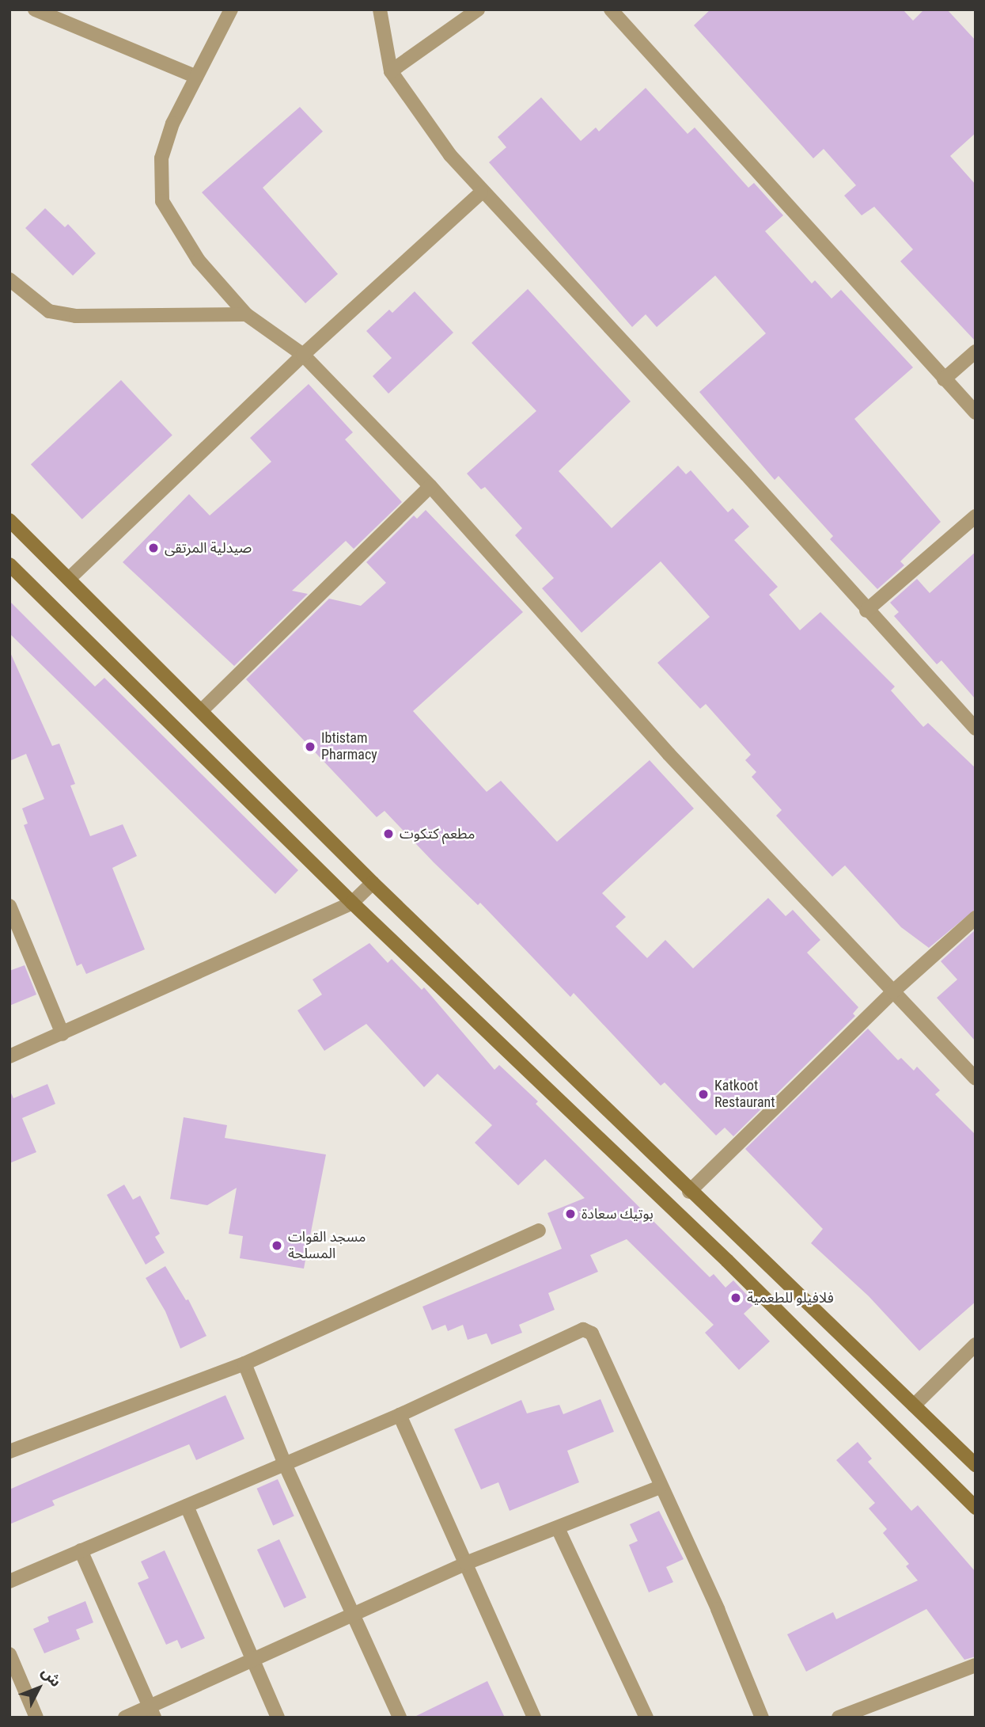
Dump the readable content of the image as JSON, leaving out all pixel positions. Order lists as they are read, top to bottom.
{
  "places": [
    "صيدلية المرتقى",
    "Ibtistam Pharmacy",
    "مطعم كتكوت",
    "Katkoot Restaurant",
    "بوتيك سعادة",
    "مسجد القوات المسلحة",
    "فلافيلو للطعمية"
  ],
  "north": "top right"
}
